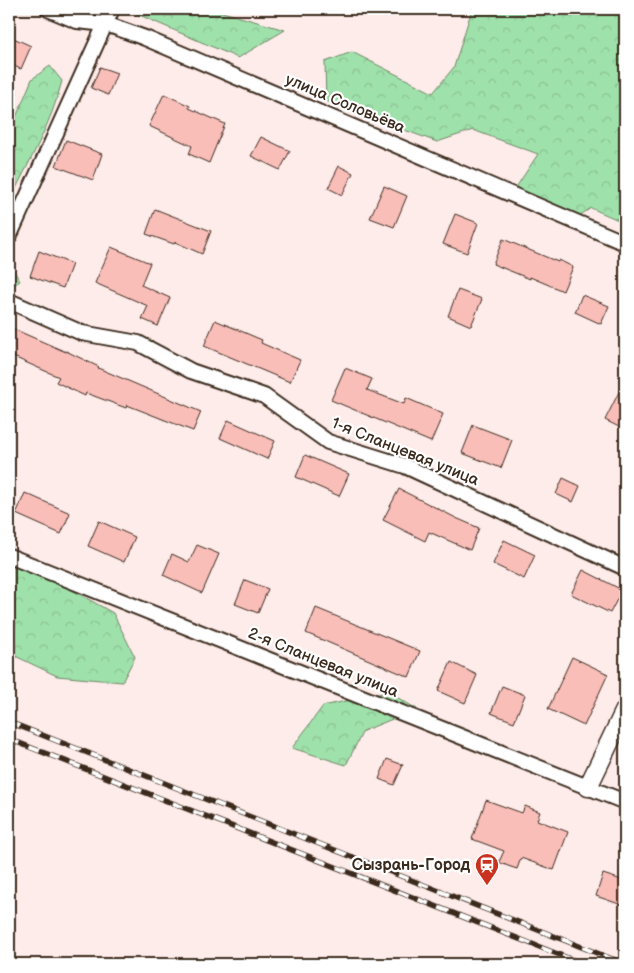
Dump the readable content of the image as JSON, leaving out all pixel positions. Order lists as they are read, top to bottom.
{
  "streets": {
    "street": ["улица Соловьёва", "1-я Сланцевая улица", "2-я Сланцевая улица"]
  },
  "places": {
    "station": ["Сызрань-Город"]
  }
}
